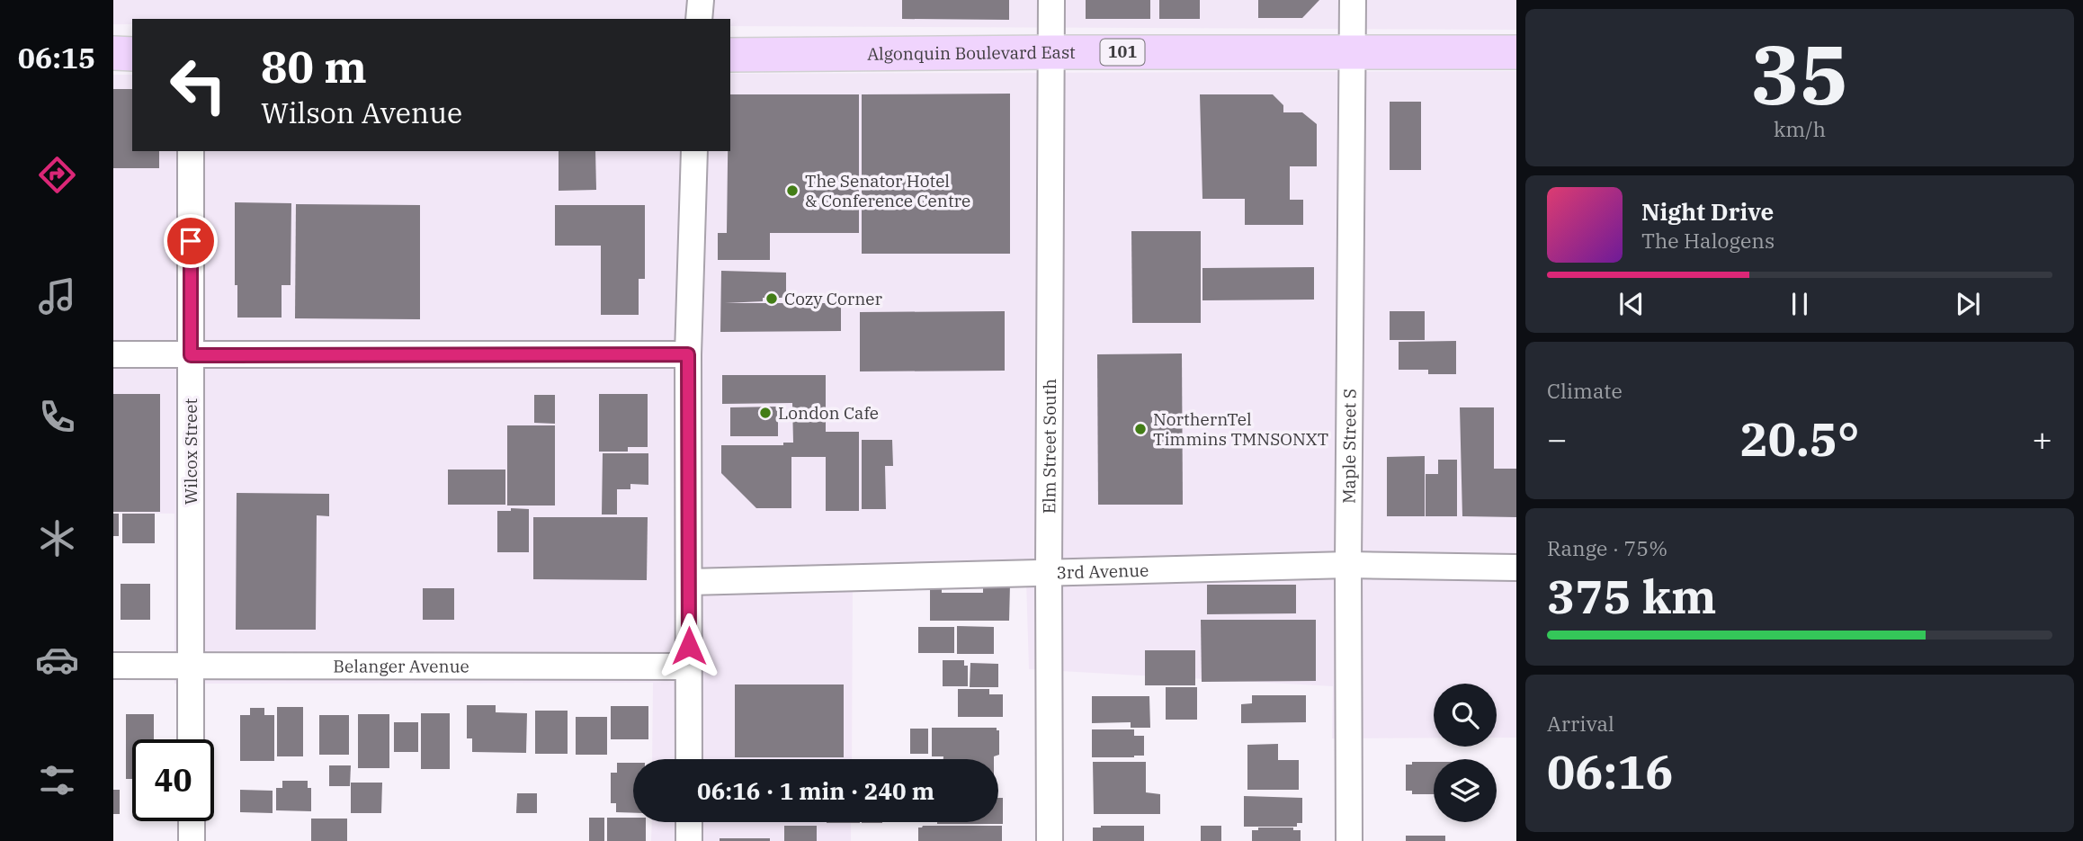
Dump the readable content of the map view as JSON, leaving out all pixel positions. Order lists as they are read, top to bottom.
{
  "streets": {
    "main road": ["101", "Algonquin Boulevard East"],
    "street": [
      "Elm Street South",
      "Maple Street S",
      "Wilcox Street",
      "3rd Avenue",
      "Belanger Avenue"
    ]
  },
  "crossings": [
    ["Algonquin Boulevard East", "Elm Street South"],
    ["Algonquin Boulevard East", "Maple Street S"],
    ["Elm Street South", "3rd Avenue"],
    ["Maple Street S", "3rd Avenue"],
    ["Wilcox Street", "Belanger Avenue"]
  ],
  "places": [
    "The Senator Hotel & Conference Centre",
    "Cozy Corner",
    "London Cafe",
    "NorthernTel Timmins TMNSONXT"
  ],
  "page": {
    "tabs": "06:15",
    "tile": [
      ["35", "km/h"],
      "Climate",
      ["Range · 75%", "375 km"],
      ["Arrival", "06:16"]
    ],
    "turn": ["80 m", "Wilson Avenue"],
    "song": ["Night Drive", "The Halogens"],
    "heat": ["−", "20.5°", "+"],
    "limit": "40",
    "trip": "06:16 · 1 min · 240 m"
  }
}
